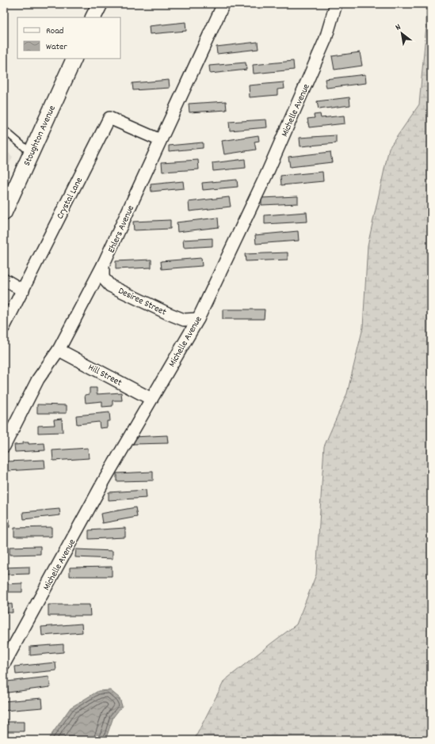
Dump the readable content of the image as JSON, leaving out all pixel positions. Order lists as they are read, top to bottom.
{
  "streets": {
    "street": [
      "Michelle Avenue",
      "Stoughton Avenue",
      "Crystal Lane",
      "Ehlers Avenue",
      "Desiree Street",
      "Hill Street"
    ]
  },
  "crossings": [
    ["Michelle Avenue", "Desiree Street"],
    ["Michelle Avenue", "Hill Street"],
    ["Crystal Lane", "Ehlers Avenue"],
    ["Ehlers Avenue", "Desiree Street"],
    ["Ehlers Avenue", "Hill Street"]
  ],
  "legend": ["Road", "Water"],
  "north": "top left"
}
